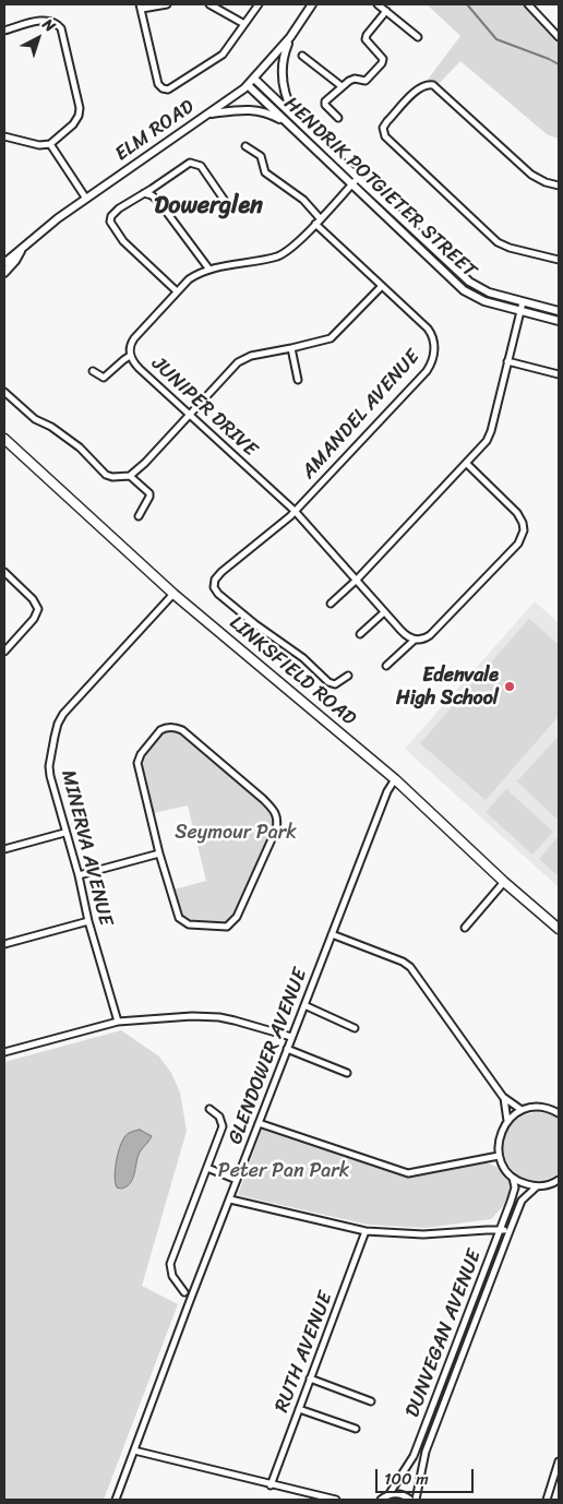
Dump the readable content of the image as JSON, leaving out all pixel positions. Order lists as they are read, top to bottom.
{
  "streets": {
    "main road": ["LINKSFIELD ROAD"],
    "street": [
      "ELM ROAD",
      "HENDRIK POTGIETER STREET",
      "JUNIPER DRIVE",
      "AMANDEL AVENUE",
      "MINERVA AVENUE",
      "GLENDOWER AVENUE",
      "DUNVEGAN AVENUE",
      "RUTH AVENUE"
    ]
  },
  "crossings": [
    ["ELM ROAD", "HENDRIK POTGIETER STREET"],
    ["HENDRIK POTGIETER STREET", "JUNIPER DRIVE"],
    ["JUNIPER DRIVE", "AMANDEL AVENUE"],
    ["LINKSFIELD ROAD", "MINERVA AVENUE"],
    ["LINKSFIELD ROAD", "GLENDOWER AVENUE"]
  ],
  "districts": ["Dowerglen"],
  "parks": ["Seymour Park", "Peter Pan Park"],
  "places": ["Edenvale High School"],
  "scale_bar": "100 m",
  "north": "top right"
}
